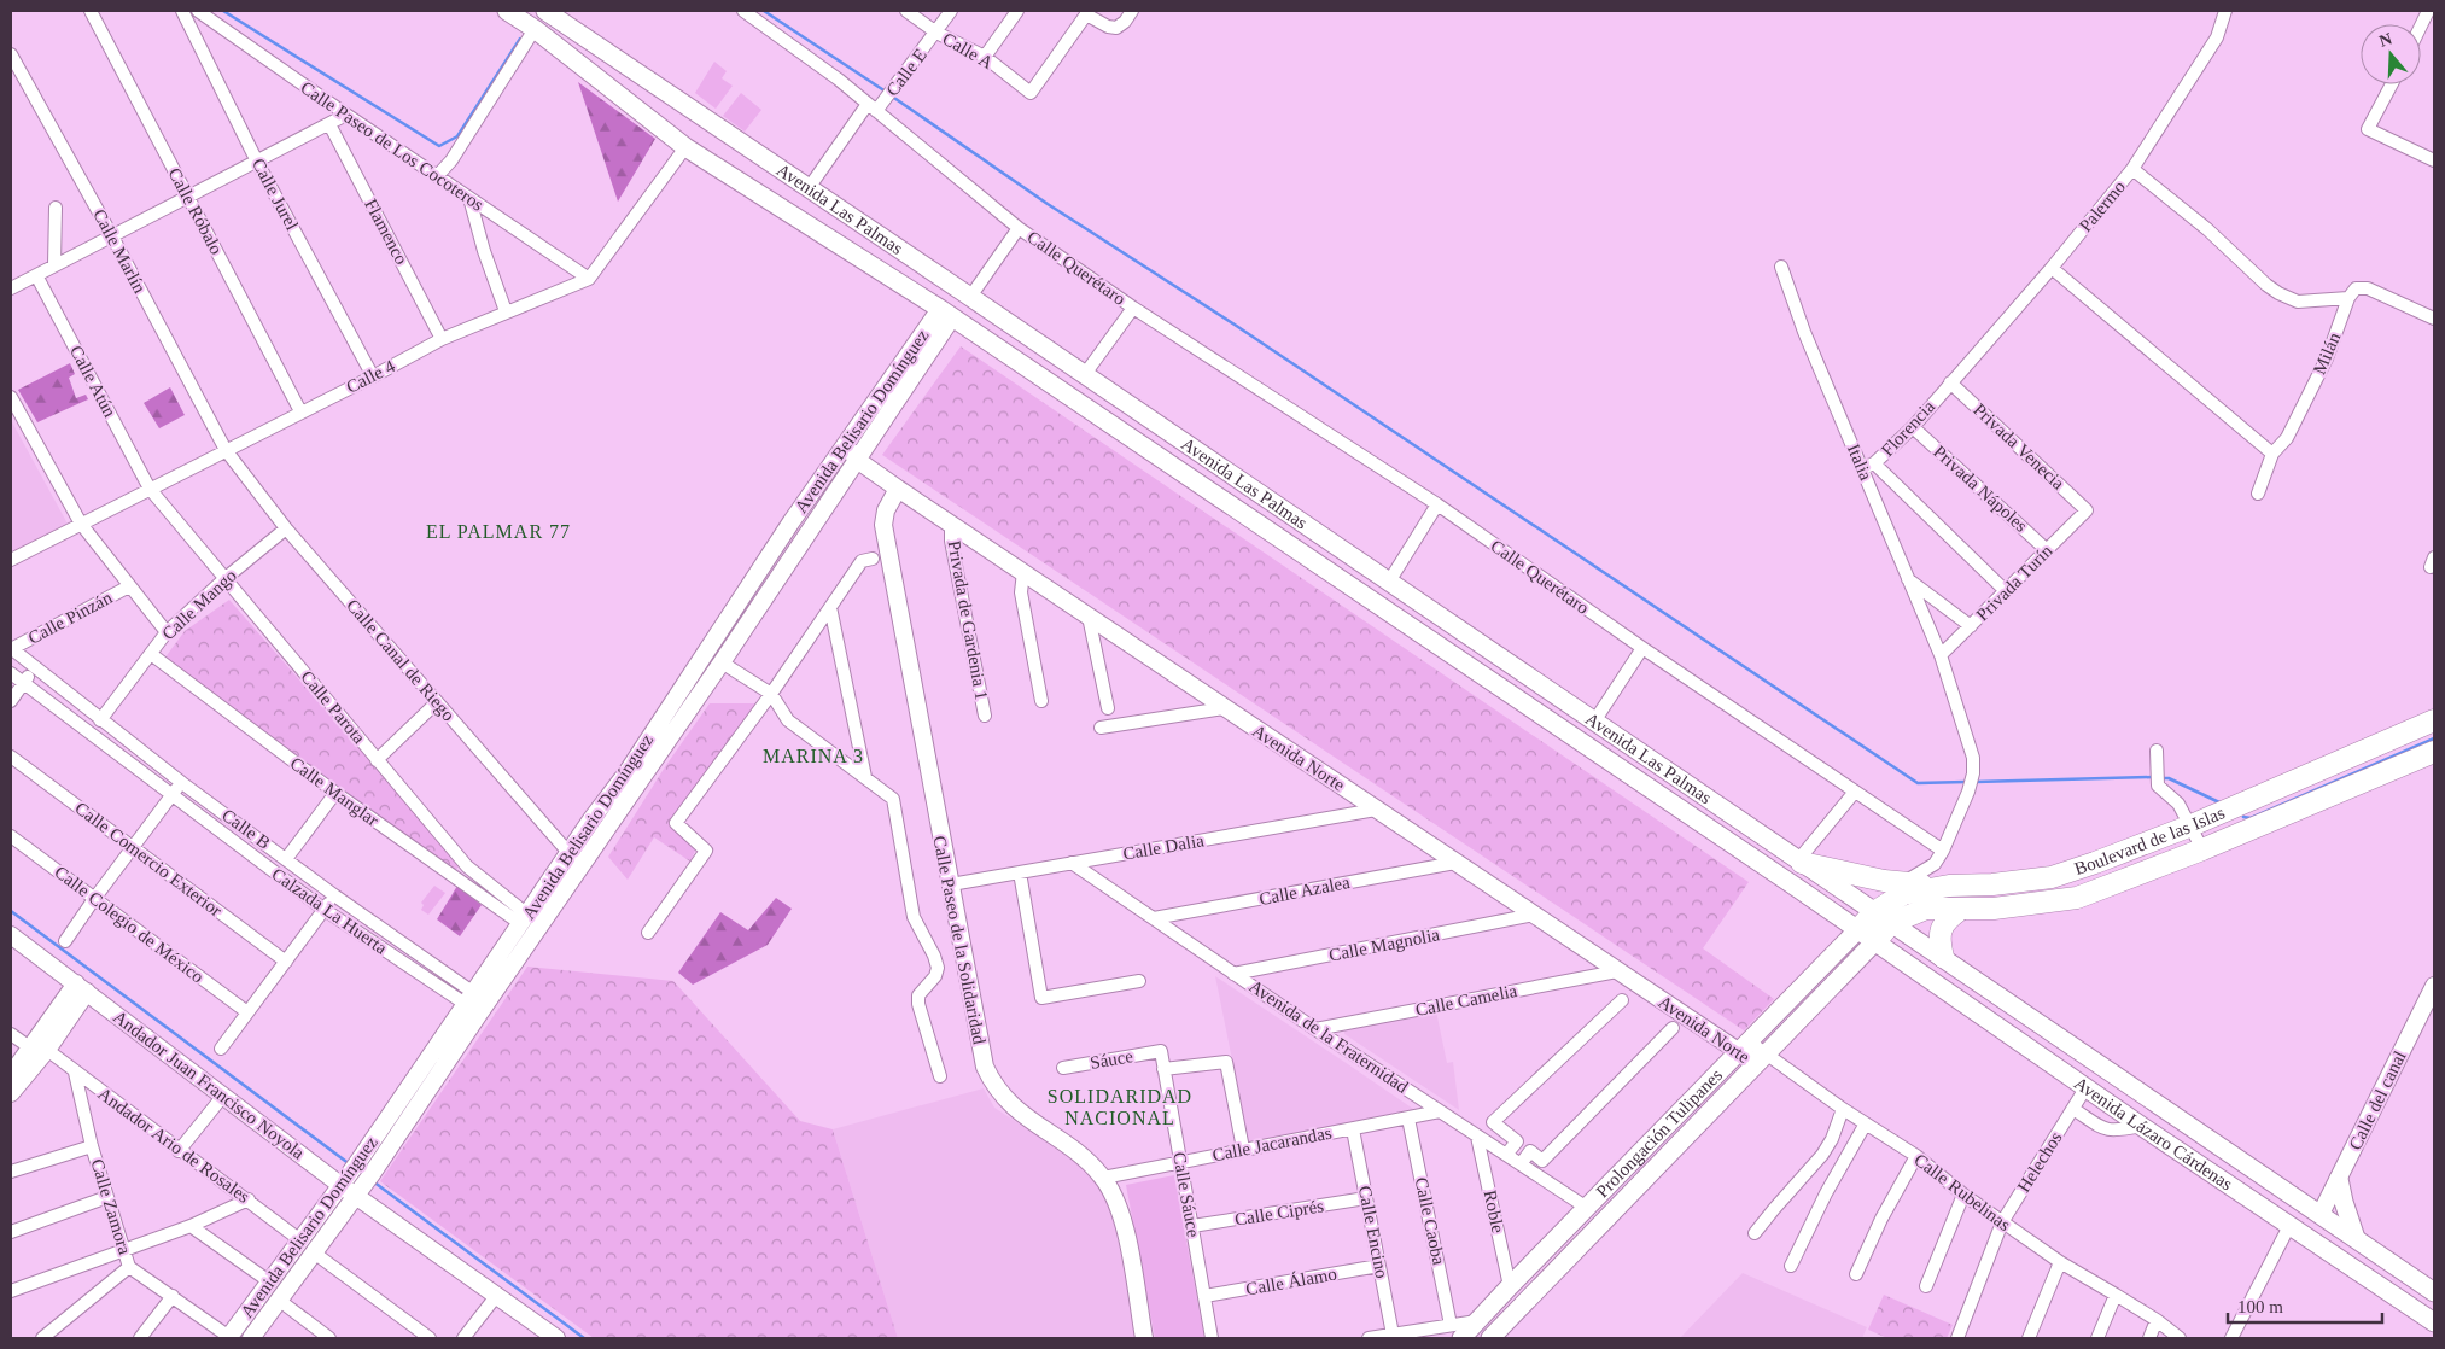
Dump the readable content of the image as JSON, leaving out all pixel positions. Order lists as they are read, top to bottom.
{
  "streets": {
    "highway": ["Boulevard de las Islas"],
    "main road": ["Avenida Las Palmas", "Prolongación Tulipanes", "Avenida Lázaro Cárdenas"],
    "street": [
      "Calle A",
      "Calle E",
      "Calle Paseo de Los Cocoteros",
      "Calle Jurel",
      "Palermo",
      "Calle Róbalo",
      "Flamenco",
      "Calle Marlín",
      "Calle Querétaro",
      "Milán",
      "Calle 4",
      "Calle Atún",
      "Avenida Belisario Domínguez",
      "Florencia",
      "Privada Venecia",
      "Italia",
      "Privada Nápoles",
      "Privada Turín",
      "Calle Mango",
      "Calle Pinzán",
      "Privada de Gardenia 1",
      "Calle Canal de Riego",
      "Calle Parota",
      "Avenida Norte",
      "Calle Manglar",
      "Calle B",
      "Calle Dalia",
      "Calle Comercio Exterior",
      "Calle Azalea",
      "Calzada La Huerta",
      "Calle Colegio de México",
      "Calle Paseo de la Solidaridad",
      "Calle Magnolia",
      "Calle Camelia",
      "Avenida de la Fraternidad",
      "Sáuce",
      "Andador Juan Francisco Noyola",
      "Calle del canal",
      "Calle Jacarandas",
      "Andador Ario de Rosales",
      "Helechos",
      "Calle Rubelinas",
      "Calle Sáuce",
      "Calle Zamora",
      "Roble",
      "Calle Ciprés",
      "Calle Caoba",
      "Calle Encino",
      "Calle Álamo"
    ]
  },
  "crossings": [
    ["Calle A", "Calle E"],
    ["Calle E", "Avenida Las Palmas"],
    ["Calle E", "Calle Querétaro"],
    ["Calle Paseo de Los Cocoteros", "Calle 4"],
    ["Calle Jurel", "Calle 4"],
    ["Palermo", "Florencia"],
    ["Palermo", "Privada Venecia"],
    ["Avenida Las Palmas", "Calle Querétaro"],
    ["Avenida Las Palmas", "Avenida Belisario Domínguez"],
    ["Avenida Las Palmas", "Boulevard de las Islas"],
    ["Avenida Las Palmas", "Prolongación Tulipanes"],
    ["Avenida Las Palmas", "Avenida Lázaro Cárdenas"],
    ["Calle Róbalo", "Calle 4"],
    ["Flamenco", "Calle 4"],
    ["Calle Marlín", "Calle 4"],
    ["Calle Marlín", "Calle Canal de Riego"],
    ["Calle Querétaro", "Italia"],
    ["Calle 4", "Calle Atún"],
    ["Calle 4", "Calle Canal de Riego"],
    ["Calle 4", "Calle Parota"],
    ["Calle Atún", "Calle Parota"],
    ["Avenida Belisario Domínguez", "Calle Canal de Riego"],
    ["Avenida Belisario Domínguez", "Calle Parota"],
    ["Avenida Belisario Domínguez", "Avenida Norte"],
    ["Avenida Belisario Domínguez", "Calle Manglar"],
    ["Avenida Belisario Domínguez", "Calle B"],
    ["Avenida Belisario Domínguez", "Calzada La Huerta"],
    ["Avenida Belisario Domínguez", "Andador Juan Francisco Noyola"],
    ["Avenida Belisario Domínguez", "Andador Ario de Rosales"],
    ["Florencia", "Privada Venecia"],
    ["Florencia", "Italia"],
    ["Florencia", "Privada Nápoles"],
    ["Privada Venecia", "Privada Turín"],
    ["Italia", "Privada Turín"],
    ["Privada Nápoles", "Privada Turín"],
    ["Calle Mango", "Calle Canal de Riego"],
    ["Calle Mango", "Calle Parota"],
    ["Calle Mango", "Calle Manglar"],
    ["Calle Mango", "Calle B"],
    ["Calle Pinzán", "Calle B"],
    ["Privada de Gardenia 1", "Avenida Norte"],
    ["Calle Parota", "Calle Manglar"],
    ["Avenida Norte", "Calle Dalia"],
    ["Avenida Norte", "Calle Azalea"],
    ["Avenida Norte", "Calle Paseo de la Solidaridad"],
    ["Avenida Norte", "Calle Magnolia"],
    ["Avenida Norte", "Calle Camelia"],
    ["Avenida Norte", "Prolongación Tulipanes"],
    ["Avenida Norte", "Calle Rubelinas"],
    ["Calle B", "Calzada La Huerta"],
    ["Calle Dalia", "Calle Paseo de la Solidaridad"],
    ["Calle Dalia", "Avenida de la Fraternidad"],
    ["Calle Azalea", "Avenida de la Fraternidad"],
    ["Calle Paseo de la Solidaridad", "Calle Jacarandas"],
    ["Calle Magnolia", "Avenida de la Fraternidad"],
    ["Calle Camelia", "Avenida de la Fraternidad"],
    ["Avenida de la Fraternidad", "Prolongación Tulipanes"],
    ["Avenida de la Fraternidad", "Calle Jacarandas"],
    ["Avenida de la Fraternidad", "Roble"],
    ["Sáuce", "Calle Sáuce"],
    ["Calle del canal", "Avenida Lázaro Cárdenas"],
    ["Prolongación Tulipanes", "Avenida Lázaro Cárdenas"],
    ["Prolongación Tulipanes", "Calle Rubelinas"],
    ["Prolongación Tulipanes", "Roble"],
    ["Prolongación Tulipanes", "Calle Caoba"],
    ["Avenida Lázaro Cárdenas", "Helechos"],
    ["Calle Jacarandas", "Calle Sáuce"],
    ["Calle Jacarandas", "Calle Caoba"],
    ["Calle Jacarandas", "Calle Encino"],
    ["Andador Ario de Rosales", "Calle Zamora"],
    ["Helechos", "Calle Rubelinas"],
    ["Calle Sáuce", "Calle Ciprés"],
    ["Calle Sáuce", "Calle Álamo"],
    ["Calle Ciprés", "Calle Encino"],
    ["Calle Encino", "Calle Álamo"]
  ],
  "districts": ["EL PALMAR 77", "MARINA 3", "SOLIDARIDAD NACIONAL"],
  "scale_bar": "100 m",
  "north": "top"
}
